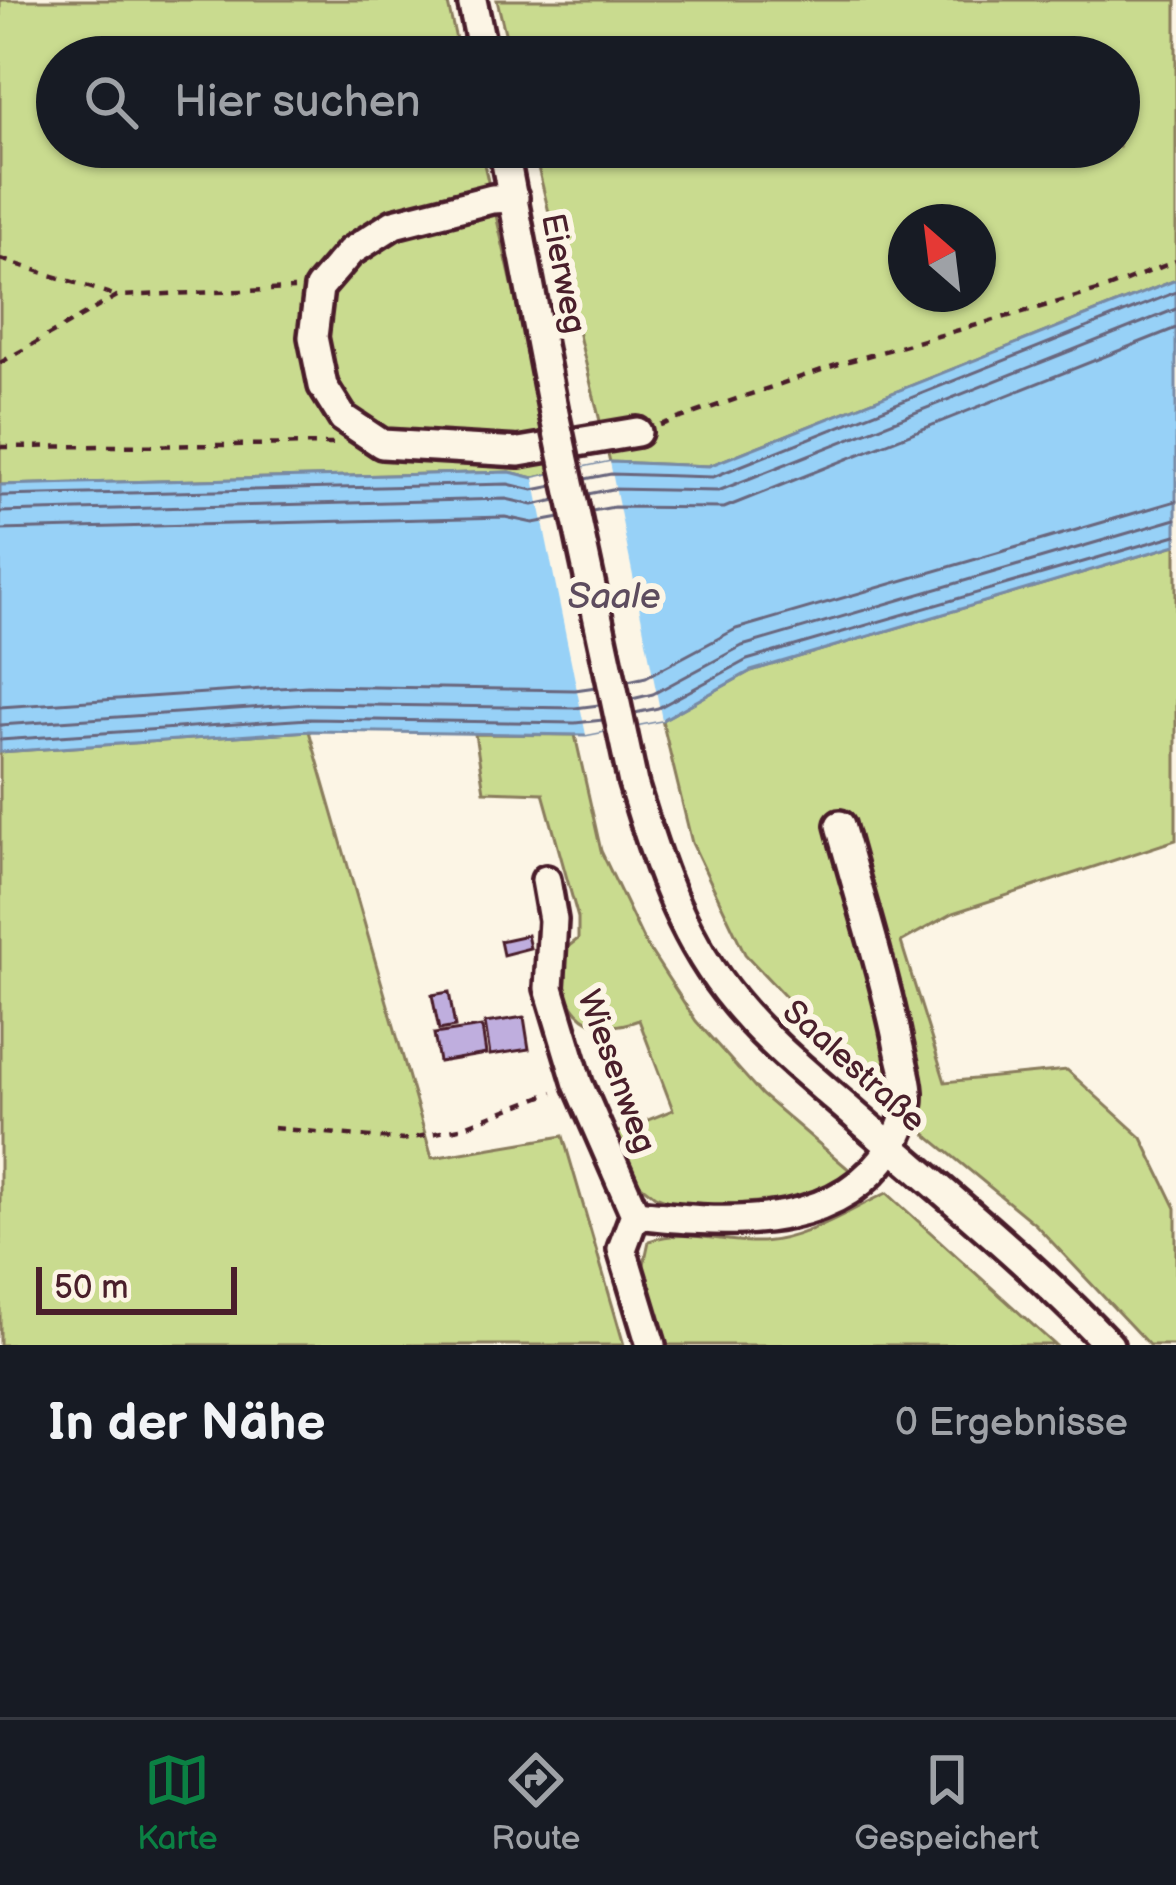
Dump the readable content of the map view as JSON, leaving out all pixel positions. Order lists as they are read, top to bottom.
{
  "streets": {
    "street": ["Eierweg", "Saalestraße", "Wiesenweg"]
  },
  "crossings": [
    ["Eierweg", "Saalestraße"]
  ],
  "water": ["Saale"],
  "scale_bar": "50 m",
  "north": "top left",
  "page": {
    "search": "Hier suchen",
    "scale": "50 m",
    "heading": ["In der Nähe", "0 Ergebnisse"],
    "nav": ["Karte", "Route", "Gespeichert"]
  }
}
